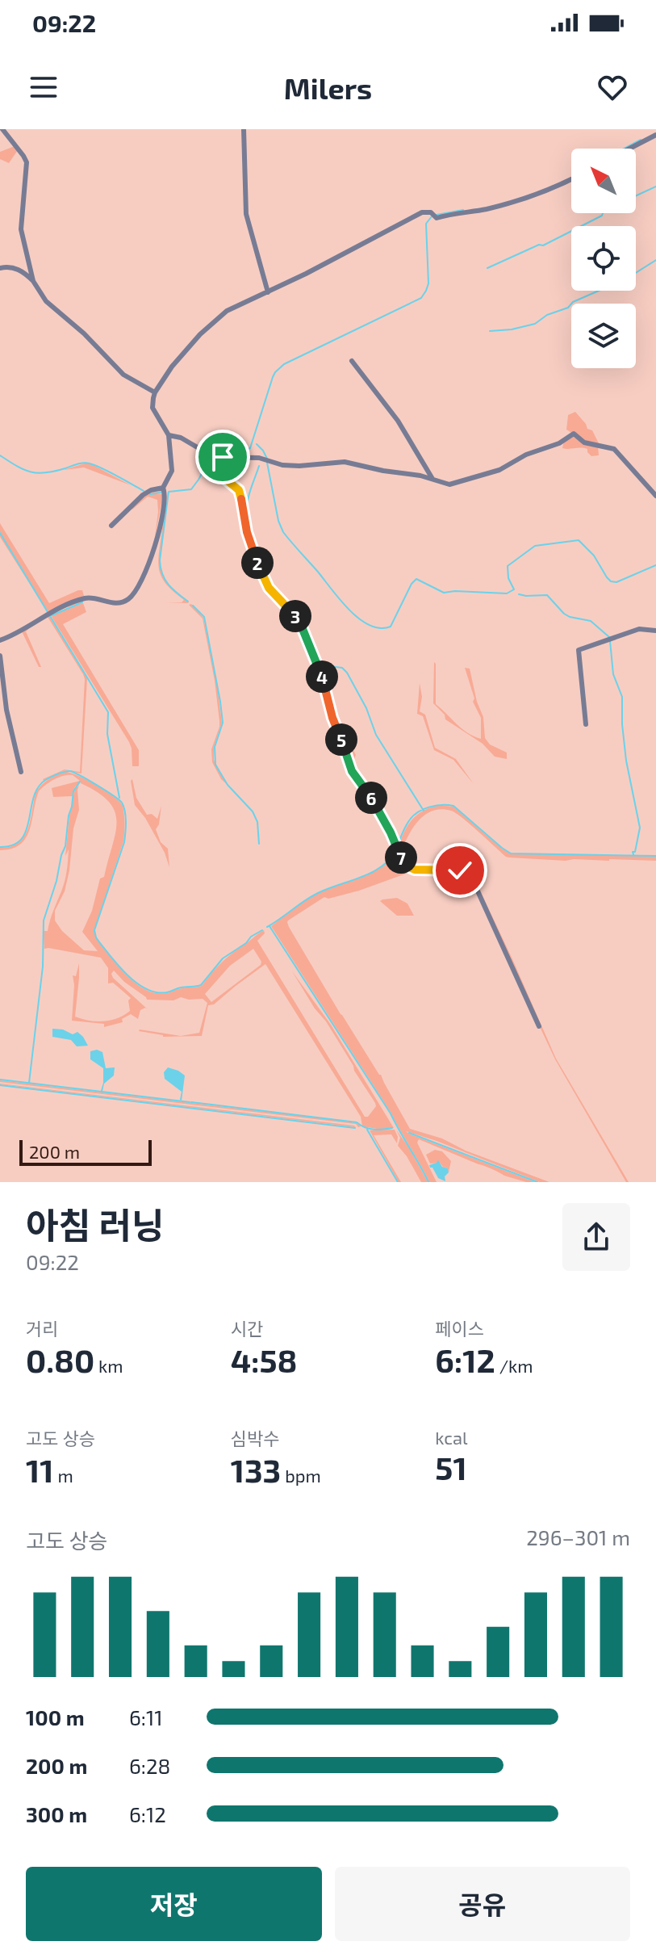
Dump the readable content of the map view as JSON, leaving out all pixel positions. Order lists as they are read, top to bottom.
{
  "scale_bar": "200 m",
  "north": "top left",
  "page": {
    "status": "09:22",
    "header": "Milers",
    "pins": [
      "2",
      "3",
      "4",
      "5",
      "6",
      "7"
    ],
    "scale": "200 m",
    "heading": ["아침 러닝", "09:22"],
    "stats": [
      ["거리", "0.80 km"],
      ["시간", "4:58"],
      ["페이스", "6:12 /km"],
      ["고도 상승", "11 m"],
      ["심박수", "133 bpm"],
      ["kcal", "51"]
    ],
    "chart": ["고도 상승", "296–301 m"],
    "list": [
      {
        "name": "100 m",
        "note": "6:11"
      },
      {
        "name": "200 m",
        "note": "6:28"
      },
      {
        "name": "300 m",
        "note": "6:12"
      }
    ],
    "buttons": ["저장", "공유"]
  }
}
